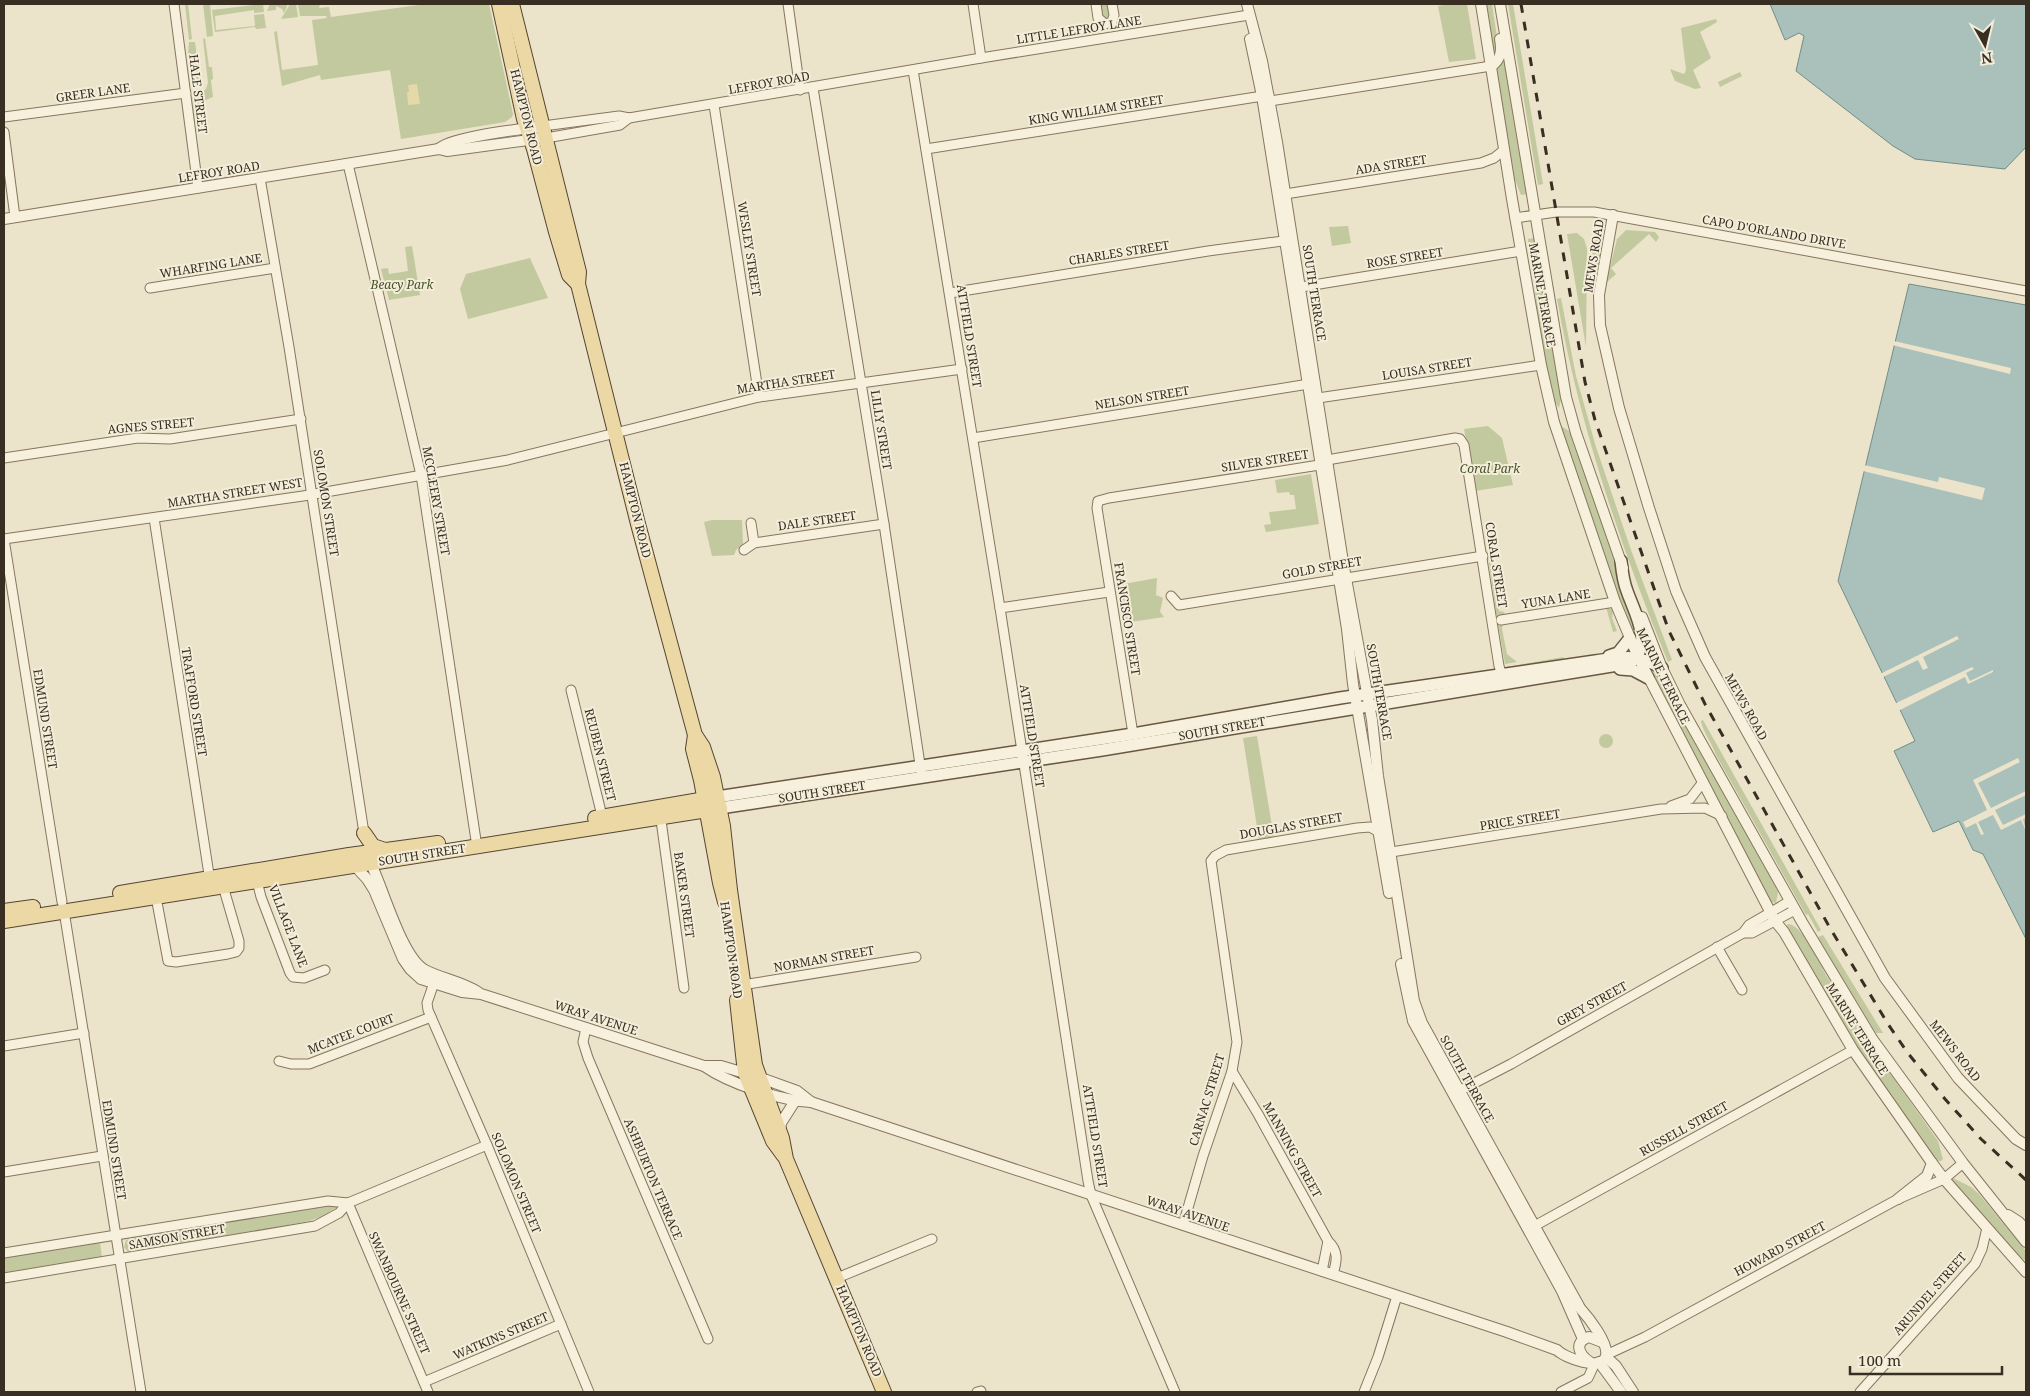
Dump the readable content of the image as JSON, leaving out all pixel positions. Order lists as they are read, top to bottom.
{
  "streets": {
    "main road": ["HAMPTON ROAD", "SOUTH STREET"],
    "street": [
      "LITTLE LEFROY LANE",
      "LEFROY ROAD",
      "GREER LANE",
      "HALE STREET",
      "KING WILLIAM STREET",
      "ADA STREET",
      "CAPO D'ORLANDO DRIVE",
      "WESLEY STREET",
      "CHARLES STREET",
      "MEWS ROAD",
      "ROSE STREET",
      "WHARFING LANE",
      "SOUTH TERRACE",
      "MARINE TERRACE",
      "ATTFIELD STREET",
      "LOUISA STREET",
      "MARTHA STREET",
      "NELSON STREET",
      "AGNES STREET",
      "LILLY STREET",
      "SILVER STREET",
      "MARTHA STREET WEST",
      "MCCLEERY STREET",
      "SOLOMON STREET",
      "DALE STREET",
      "CORAL STREET",
      "GOLD STREET",
      "YUNA LANE",
      "FRANCISCO STREET",
      "TRAFFORD STREET",
      "EDMUND STREET",
      "REUBEN STREET",
      "PRICE STREET",
      "DOUGLAS STREET",
      "BAKER STREET",
      "VILLAGE LANE",
      "NORMAN STREET",
      "GREY STREET",
      "WRAY AVENUE",
      "MCATEE COURT",
      "CARNAC STREET",
      "RUSSELL STREET",
      "MANNING STREET",
      "ASHBURTON TERRACE",
      "SAMSON STREET",
      "HOWARD STREET",
      "SWANBOURNE STREET",
      "ARUNDEL STREET",
      "WATKINS STREET"
    ]
  },
  "crossings": [
    ["LITTLE LEFROY LANE", "LEFROY ROAD"],
    ["LITTLE LEFROY LANE", "SOUTH TERRACE"],
    ["LITTLE LEFROY LANE", "ATTFIELD STREET"],
    ["LEFROY ROAD", "HALE STREET"],
    ["LEFROY ROAD", "HAMPTON ROAD"],
    ["LEFROY ROAD", "WESLEY STREET"],
    ["LEFROY ROAD", "ATTFIELD STREET"],
    ["LEFROY ROAD", "LILLY STREET"],
    ["LEFROY ROAD", "MCCLEERY STREET"],
    ["LEFROY ROAD", "SOLOMON STREET"],
    ["GREER LANE", "HALE STREET"],
    ["KING WILLIAM STREET", "SOUTH TERRACE"],
    ["KING WILLIAM STREET", "MARINE TERRACE"],
    ["KING WILLIAM STREET", "ATTFIELD STREET"],
    ["HAMPTON ROAD", "MARTHA STREET"],
    ["HAMPTON ROAD", "MARTHA STREET WEST"],
    ["HAMPTON ROAD", "SOUTH STREET"],
    ["HAMPTON ROAD", "NORMAN STREET"],
    ["HAMPTON ROAD", "WRAY AVENUE"],
    ["ADA STREET", "SOUTH TERRACE"],
    ["ADA STREET", "MARINE TERRACE"],
    ["CAPO D'ORLANDO DRIVE", "MEWS ROAD"],
    ["CAPO D'ORLANDO DRIVE", "MARINE TERRACE"],
    ["WESLEY STREET", "MARTHA STREET"],
    ["CHARLES STREET", "SOUTH TERRACE"],
    ["CHARLES STREET", "ATTFIELD STREET"],
    ["ROSE STREET", "SOUTH TERRACE"],
    ["ROSE STREET", "MARINE TERRACE"],
    ["WHARFING LANE", "SOLOMON STREET"],
    ["SOUTH TERRACE", "LOUISA STREET"],
    ["SOUTH TERRACE", "NELSON STREET"],
    ["SOUTH TERRACE", "SILVER STREET"],
    ["SOUTH TERRACE", "GOLD STREET"],
    ["SOUTH TERRACE", "SOUTH STREET"],
    ["SOUTH TERRACE", "PRICE STREET"],
    ["SOUTH TERRACE", "DOUGLAS STREET"],
    ["SOUTH TERRACE", "GREY STREET"],
    ["SOUTH TERRACE", "WRAY AVENUE"],
    ["SOUTH TERRACE", "RUSSELL STREET"],
    ["SOUTH TERRACE", "HOWARD STREET"],
    ["MARINE TERRACE", "LOUISA STREET"],
    ["MARINE TERRACE", "YUNA LANE"],
    ["MARINE TERRACE", "SOUTH STREET"],
    ["MARINE TERRACE", "PRICE STREET"],
    ["MARINE TERRACE", "GREY STREET"],
    ["MARINE TERRACE", "RUSSELL STREET"],
    ["MARINE TERRACE", "HOWARD STREET"],
    ["MARINE TERRACE", "ARUNDEL STREET"],
    ["ATTFIELD STREET", "MARTHA STREET"],
    ["ATTFIELD STREET", "NELSON STREET"],
    ["ATTFIELD STREET", "SOUTH STREET"],
    ["ATTFIELD STREET", "WRAY AVENUE"],
    ["MARTHA STREET", "LILLY STREET"],
    ["MARTHA STREET", "MARTHA STREET WEST"],
    ["AGNES STREET", "SOLOMON STREET"],
    ["LILLY STREET", "DALE STREET"],
    ["LILLY STREET", "SOUTH STREET"],
    ["SILVER STREET", "CORAL STREET"],
    ["SILVER STREET", "FRANCISCO STREET"],
    ["MARTHA STREET WEST", "MCCLEERY STREET"],
    ["MARTHA STREET WEST", "SOLOMON STREET"],
    ["MARTHA STREET WEST", "TRAFFORD STREET"],
    ["MARTHA STREET WEST", "EDMUND STREET"],
    ["MCCLEERY STREET", "SOUTH STREET"],
    ["SOLOMON STREET", "SOUTH STREET"],
    ["SOLOMON STREET", "WRAY AVENUE"],
    ["SOLOMON STREET", "MCATEE COURT"],
    ["SOLOMON STREET", "SAMSON STREET"],
    ["SOLOMON STREET", "WATKINS STREET"],
    ["CORAL STREET", "GOLD STREET"],
    ["CORAL STREET", "SOUTH STREET"],
    ["FRANCISCO STREET", "SOUTH STREET"],
    ["EDMUND STREET", "SAMSON STREET"],
    ["SOUTH STREET", "REUBEN STREET"],
    ["SOUTH STREET", "BAKER STREET"],
    ["DOUGLAS STREET", "CARNAC STREET"],
    ["WRAY AVENUE", "CARNAC STREET"],
    ["WRAY AVENUE", "MANNING STREET"],
    ["WRAY AVENUE", "ASHBURTON TERRACE"],
    ["WRAY AVENUE", "HOWARD STREET"],
    ["CARNAC STREET", "MANNING STREET"],
    ["SAMSON STREET", "SWANBOURNE STREET"],
    ["SWANBOURNE STREET", "WATKINS STREET"]
  ],
  "parks": ["Beacy Park", "Coral Park"],
  "scale_bar": "100 m",
  "north": "bottom"
}
